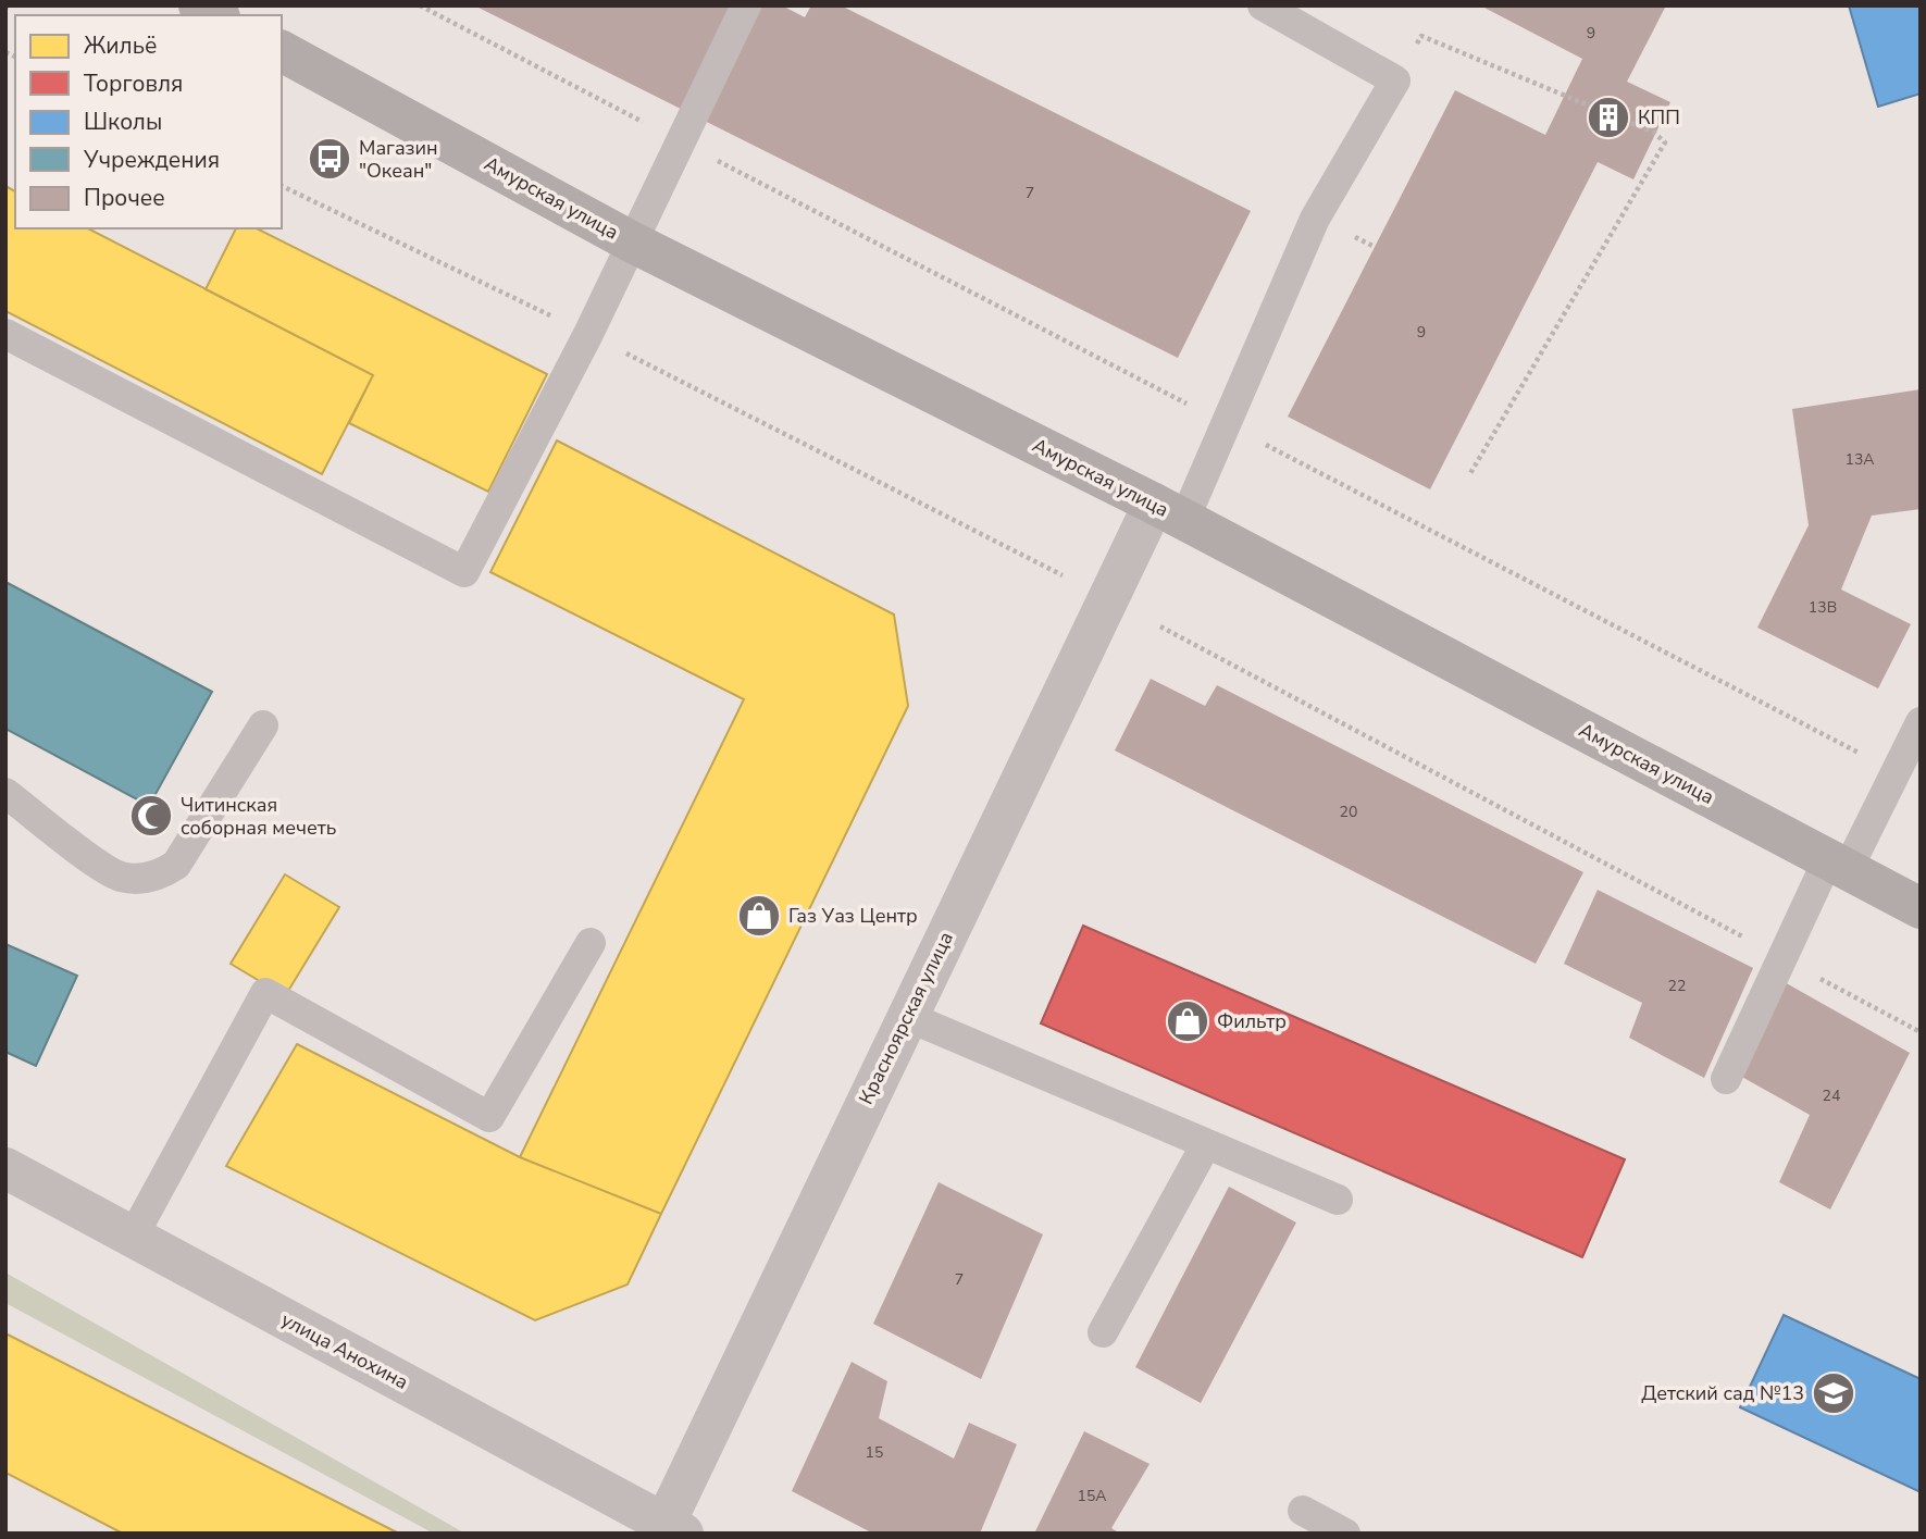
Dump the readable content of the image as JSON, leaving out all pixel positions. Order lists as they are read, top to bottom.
{
  "streets": {
    "main road": ["Амурская улица"],
    "street": ["Красноярская улица", "улица Анохина"]
  },
  "crossings": [
    ["Амурская улица", "Красноярская улица"],
    ["Красноярская улица", "улица Анохина"]
  ],
  "places": {
    "building": ["КПП"],
    "bus stop": ["Магазин \"Океан\""],
    "mosque": ["Читинская соборная мечеть"],
    "shop": ["Газ Уаз Центр", "Фильтр"],
    "school or university": ["Детский сад №13"]
  },
  "house_numbers": [
    "9",
    "7",
    "9",
    "13А",
    "13В",
    "20",
    "22",
    "24",
    "7",
    "15",
    "15А"
  ],
  "legend": [
    "Жильё",
    "Торговля",
    "Школы",
    "Учреждения",
    "Прочее"
  ]
}
